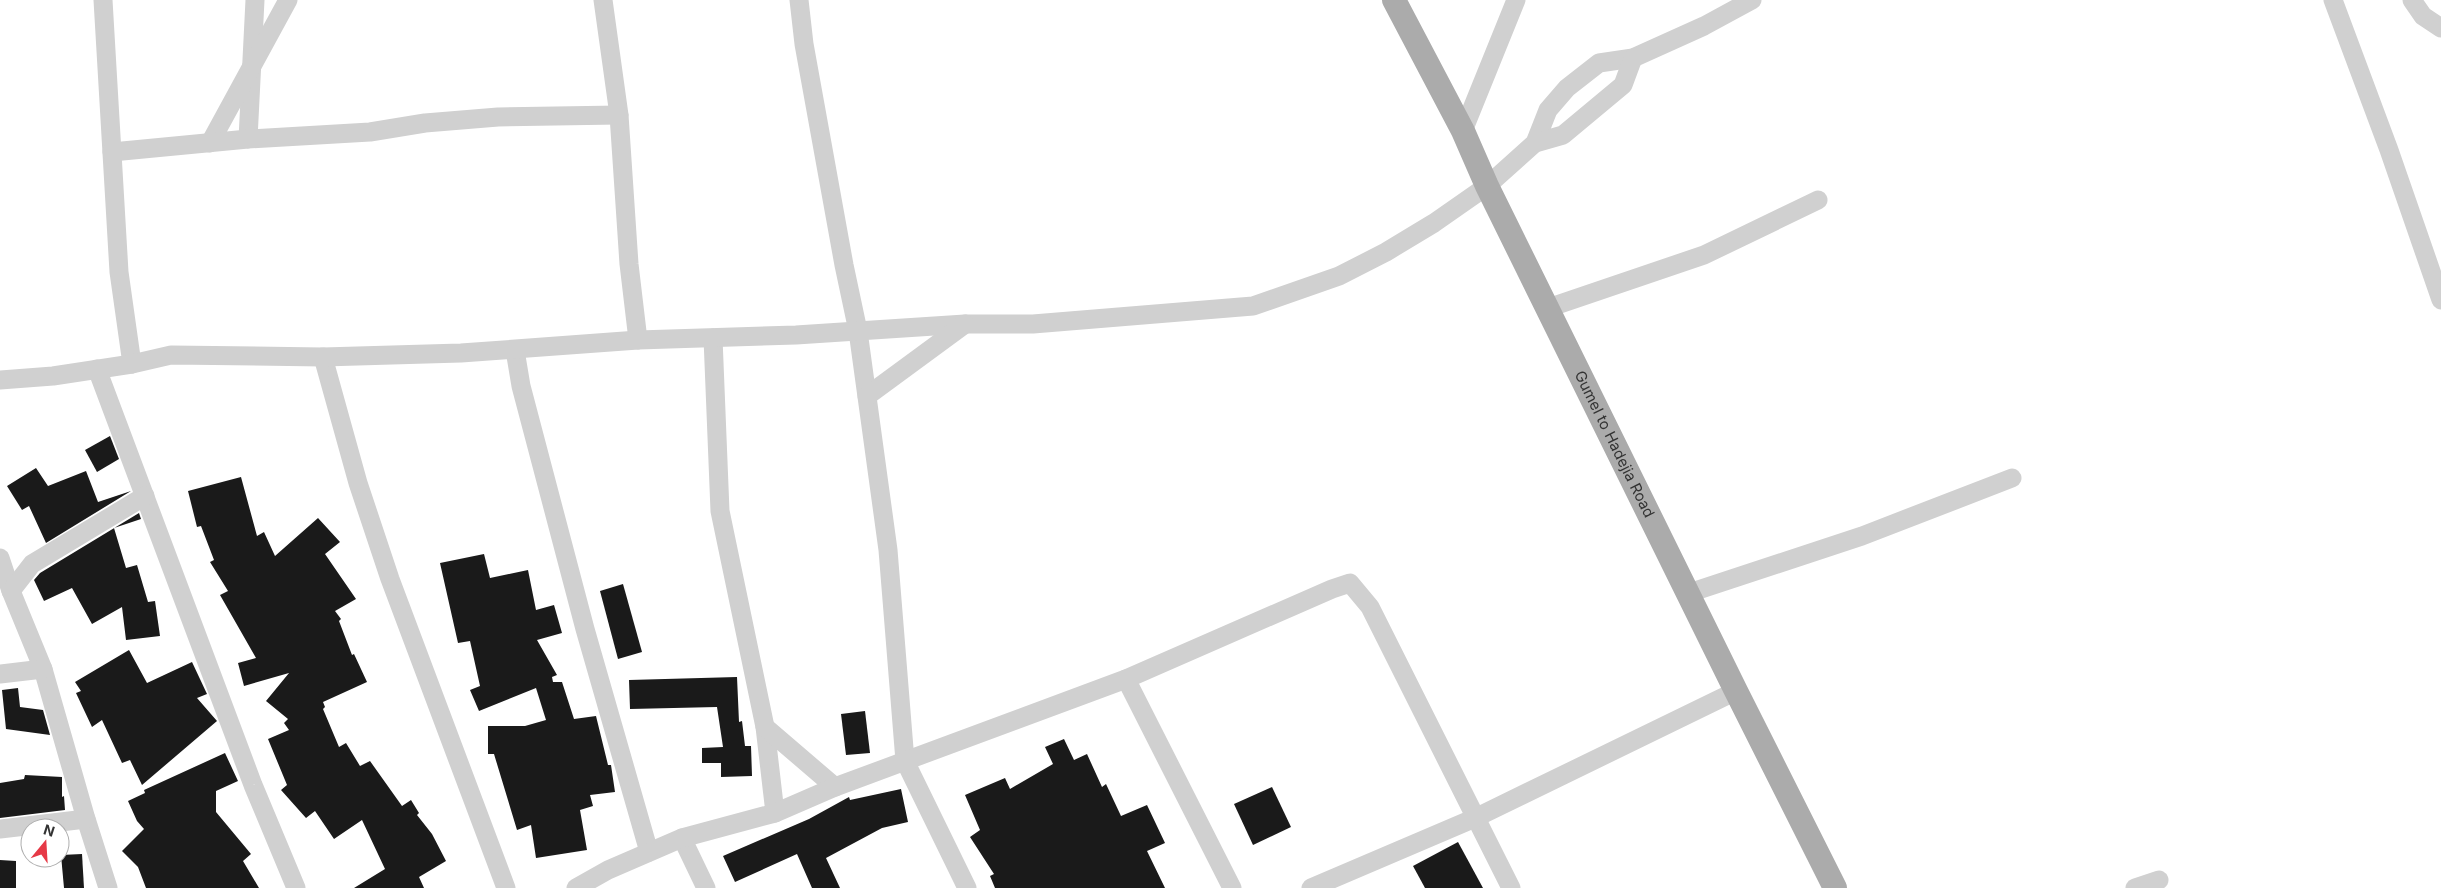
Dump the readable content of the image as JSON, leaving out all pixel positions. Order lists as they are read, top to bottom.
{
  "streets": {
    "main road": ["Gumel to Hadejia Road"]
  },
  "north": "top"
}
